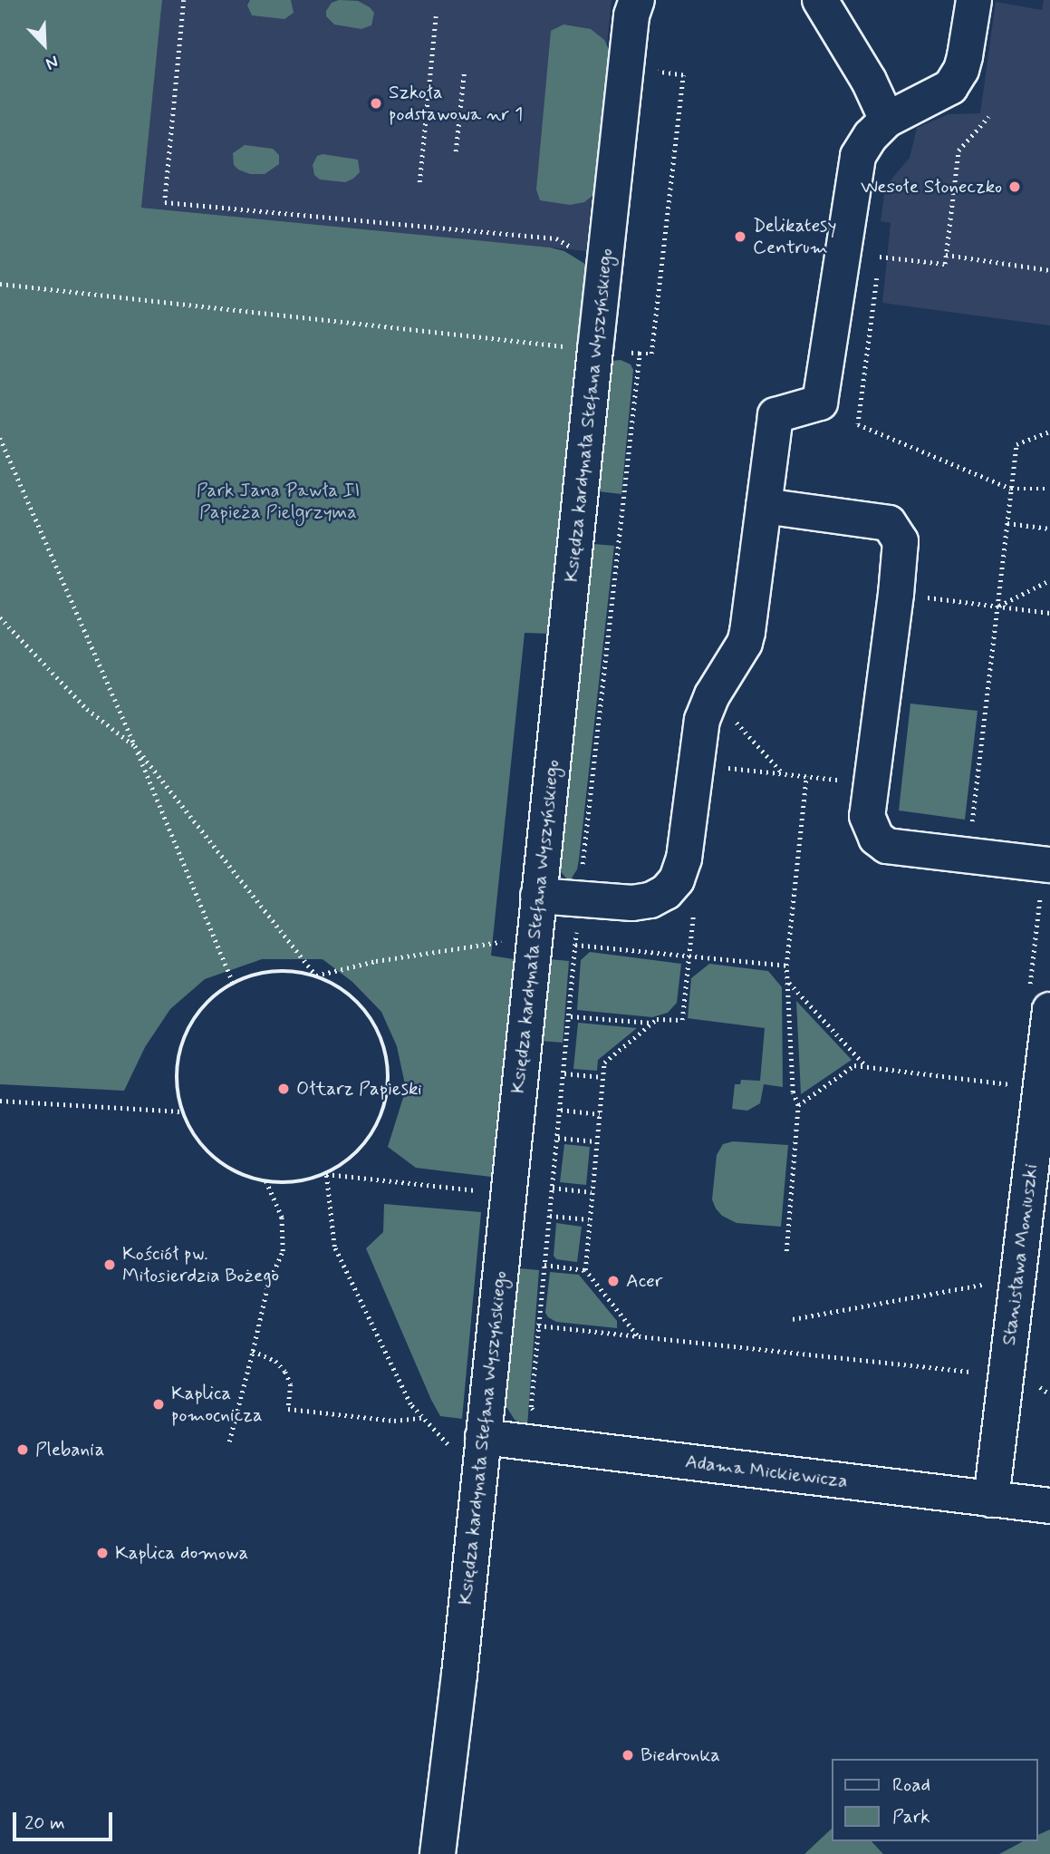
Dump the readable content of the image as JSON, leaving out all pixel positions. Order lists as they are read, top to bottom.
{
  "streets": {
    "street": ["Księdza kardynała Stefana Wyszyńskiego", "Stanisława Moniuszki", "Adama Mickiewicza"]
  },
  "crossings": [
    ["Księdza kardynała Stefana Wyszyńskiego", "Adama Mickiewicza"],
    ["Stanisława Moniuszki", "Adama Mickiewicza"]
  ],
  "parks": ["Park Jana Pawła II Papieża Pielgrzyma"],
  "places": [
    "Szkoła podstawowa nr 1",
    "Wesołe Słoneczko",
    "Delikatesy Centrum",
    "Ołtarz Papieski",
    "Kościół pw. Miłosierdzia Bożego",
    "Acer",
    "Kaplica pomocnicza",
    "Plebania",
    "Kaplica domowa",
    "Biedronka"
  ],
  "legend": ["Road", "Park"],
  "scale_bar": "20 m",
  "north": "bottom right"
}
